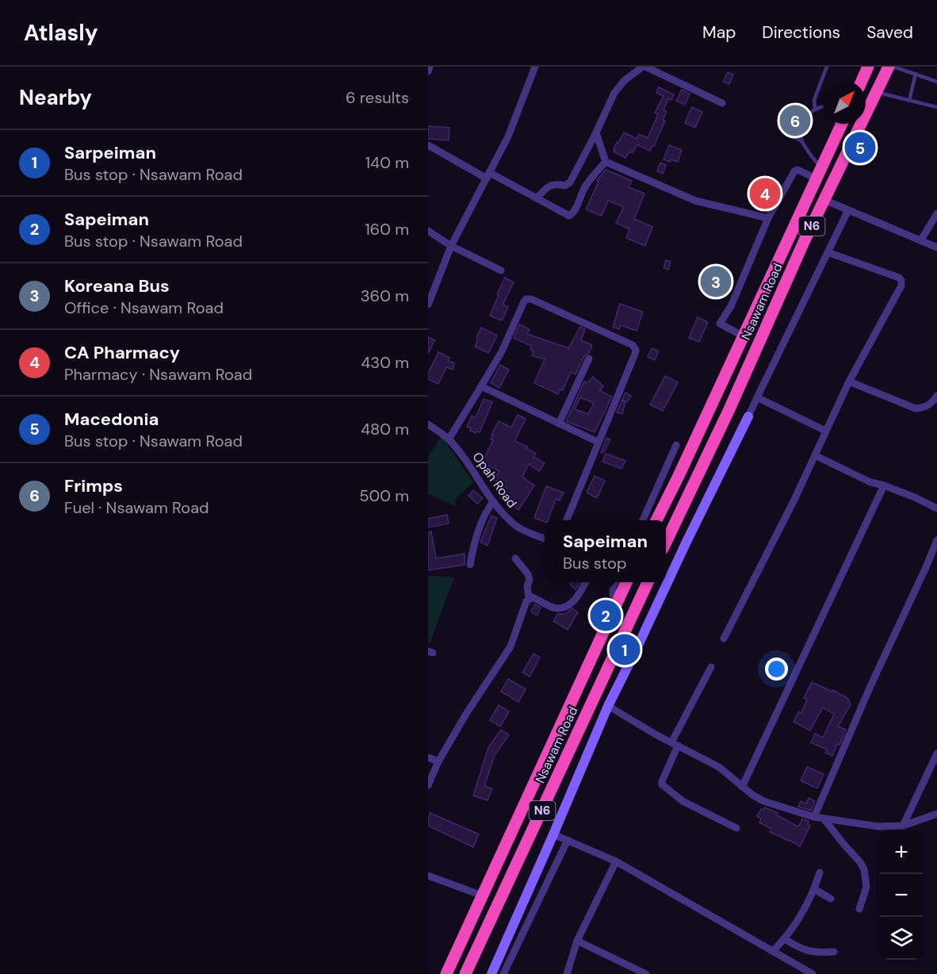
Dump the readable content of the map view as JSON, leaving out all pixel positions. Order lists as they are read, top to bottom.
{
  "streets": {
    "highway": ["N6", "Nsawam Road"],
    "street": ["Opah Road"]
  },
  "north": "top right",
  "page": {
    "header": "Atlasly",
    "nav": ["Map", "Directions", "Saved"],
    "heading": ["Nearby", "6 results"],
    "pins": [
      "6",
      "5",
      "4",
      "3",
      "2",
      "1"
    ],
    "list": [
      {
        "mark": "1",
        "name": "Sarpeiman",
        "note": "Bus stop · Nsawam Road",
        "value": "140 m"
      },
      {
        "mark": "2",
        "name": "Sapeiman",
        "note": "Bus stop · Nsawam Road",
        "value": "160 m"
      },
      {
        "mark": "3",
        "name": "Koreana Bus",
        "note": "Office · Nsawam Road",
        "value": "360 m"
      },
      {
        "mark": "4",
        "name": "CA Pharmacy",
        "note": "Pharmacy · Nsawam Road",
        "value": "430 m"
      },
      {
        "mark": "5",
        "name": "Macedonia",
        "note": "Bus stop · Nsawam Road",
        "value": "480 m"
      },
      {
        "mark": "6",
        "name": "Frimps",
        "note": "Fuel · Nsawam Road",
        "value": "500 m"
      }
    ],
    "popup": ["Sapeiman", "Bus stop"],
    "map_buttons": ["+", "−"]
  }
}
